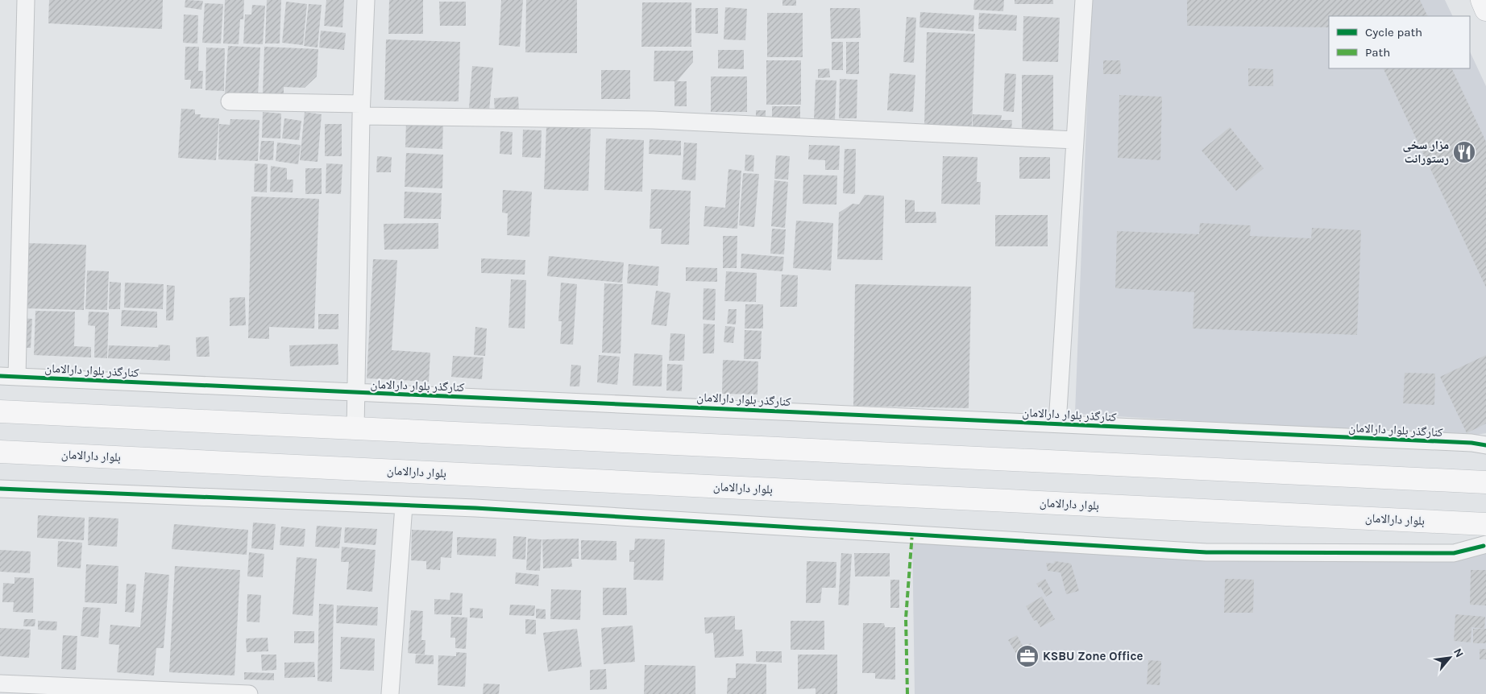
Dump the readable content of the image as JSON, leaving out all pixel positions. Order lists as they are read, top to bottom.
{
  "streets": {
    "main road": ["بلوار دارالامان"],
    "street": ["کنارگذر بلوار دارالامان"]
  },
  "places": {
    "restaurant": ["مزار سخی رستورانت"],
    "office": ["KSBU Zone Office"]
  },
  "legend": ["Cycle path", "Path"],
  "north": "top right"
}
